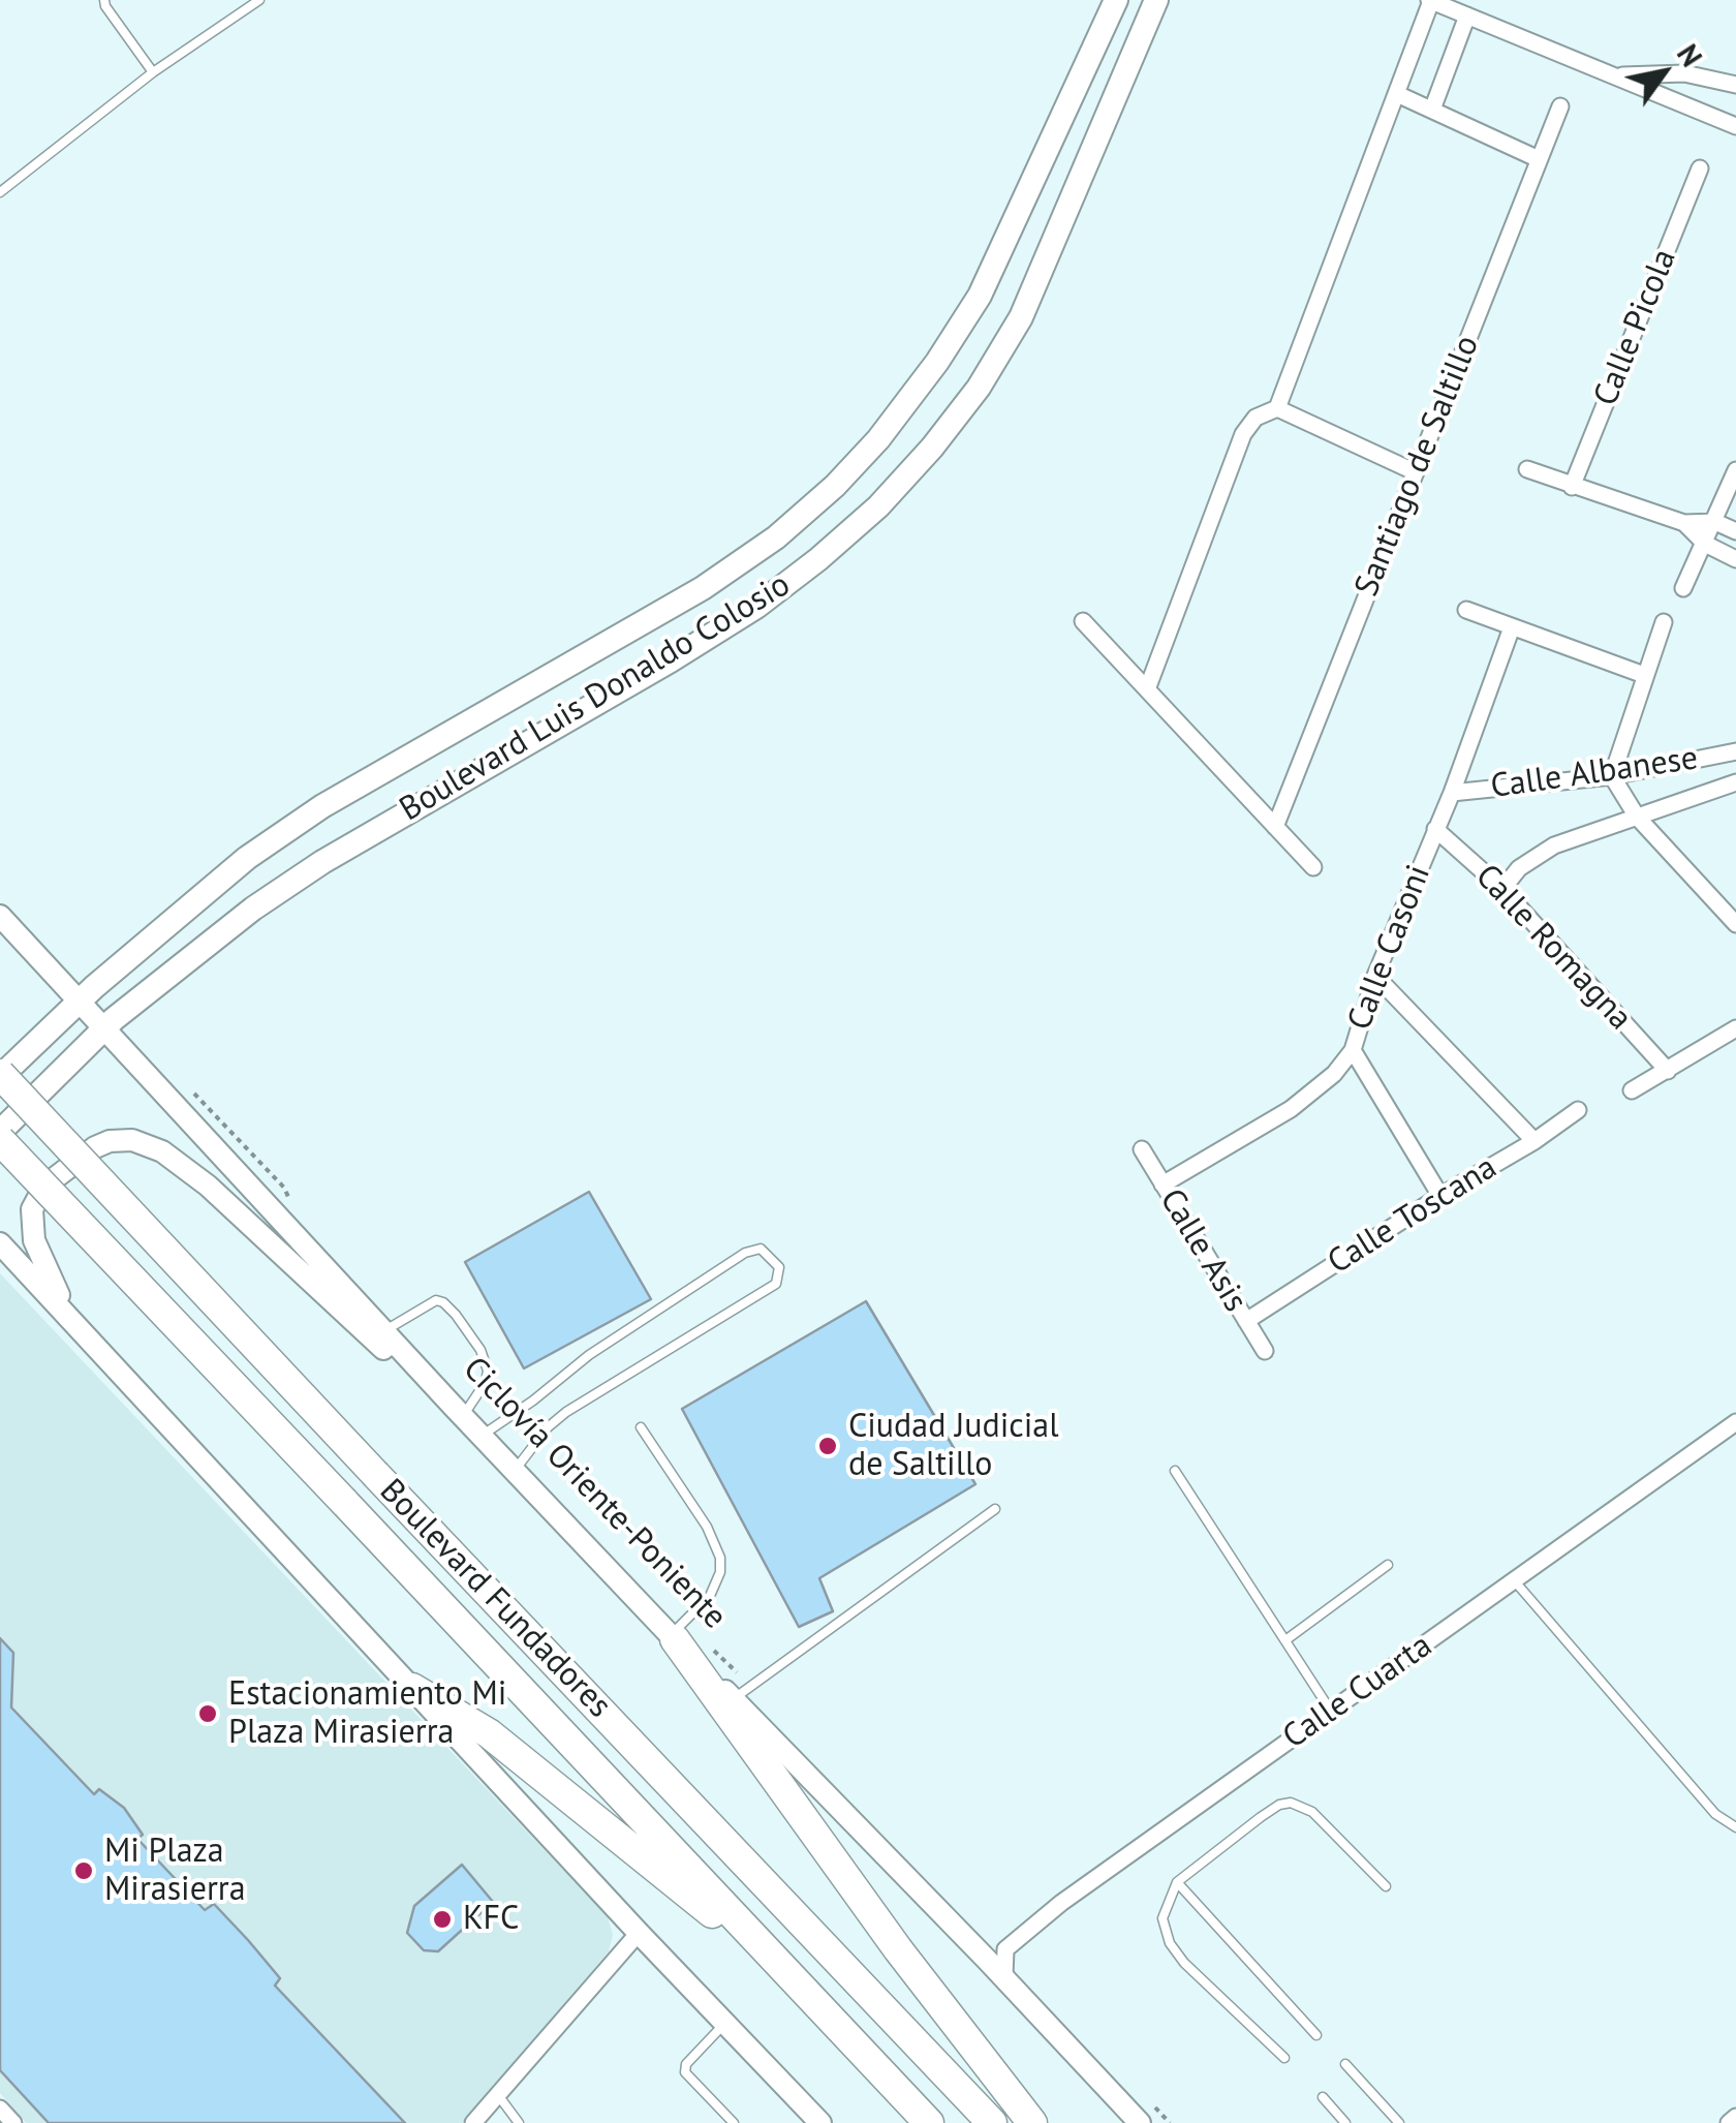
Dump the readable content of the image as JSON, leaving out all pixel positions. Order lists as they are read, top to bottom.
{
  "streets": {
    "highway": ["Boulevard Fundadores"],
    "main road": ["Boulevard Luis Donaldo Colosio"],
    "street": [
      "Calle Picola",
      "Santiago de Saltillo",
      "Calle Albanese",
      "Calle Casoni",
      "Calle Romagna",
      "Calle Toscana",
      "Calle Asis",
      "Calle Cuarta"
    ],
    "path": ["Ciclovía Oriente-Poniente"]
  },
  "crossings": [
    ["Boulevard Luis Donaldo Colosio", "Boulevard Fundadores"],
    ["Calle Albanese", "Calle Casoni"],
    ["Calle Casoni", "Calle Romagna"],
    ["Calle Casoni", "Calle Asis"],
    ["Calle Toscana", "Calle Asis"]
  ],
  "places": [
    "Ciudad Judicial de Saltillo",
    "Estacionamiento Mi Plaza Mirasierra",
    "Mi Plaza Mirasierra",
    "KFC"
  ],
  "north": "top right"
}
